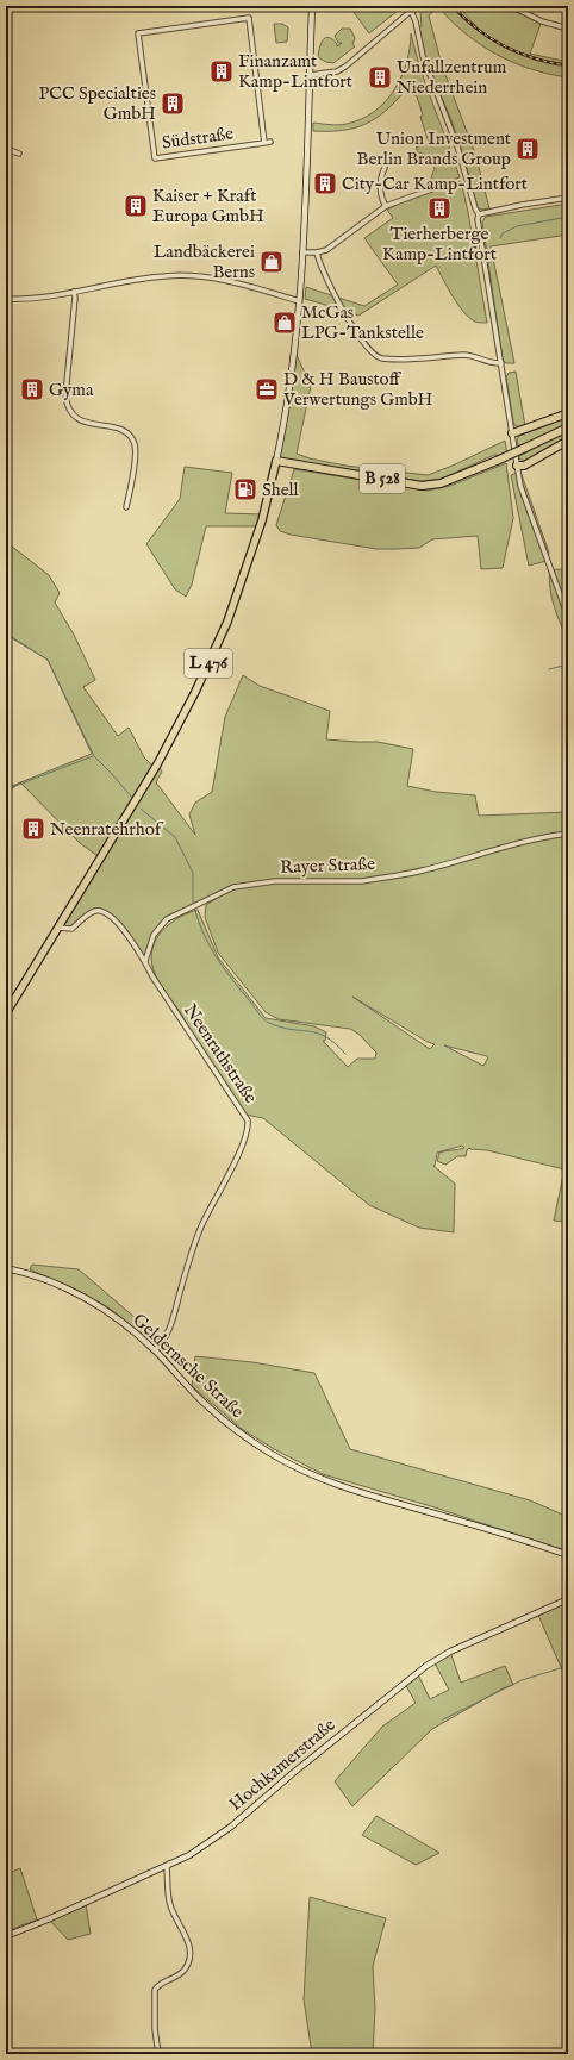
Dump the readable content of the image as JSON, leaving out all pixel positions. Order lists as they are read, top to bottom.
{
  "streets": {
    "highway": ["B 528"],
    "main road": ["L 476", "Geldernsche Straße", "Hochkamerstraße"],
    "street": ["Südstraße", "Rayer Straße", "Neenrathstraße"]
  },
  "crossings": [
    ["B 528", "L 476"],
    ["L 476", "Neenrathstraße"],
    ["Rayer Straße", "Neenrathstraße"],
    ["Neenrathstraße", "Geldernsche Straße"]
  ],
  "places": {
    "building": [
      "Finanzamt Kamp-Lintfort",
      "Unfallzentrum Niederrhein",
      "PCC Specialties GmbH",
      "Union Investment Berlin Brands Group",
      "City-Car Kamp-Lintfort",
      "Kaiser + Kraft Europa GmbH",
      "Tierherberge Kamp-Lintfort",
      "Gyma",
      "Neenratehrhof"
    ],
    "shop": ["Landbäckerei Berns", "McGas LPG-Tankstelle"],
    "office": ["D & H Baustoff Verwertungs GmbH"],
    "fuel station": ["Shell"]
  }
}
